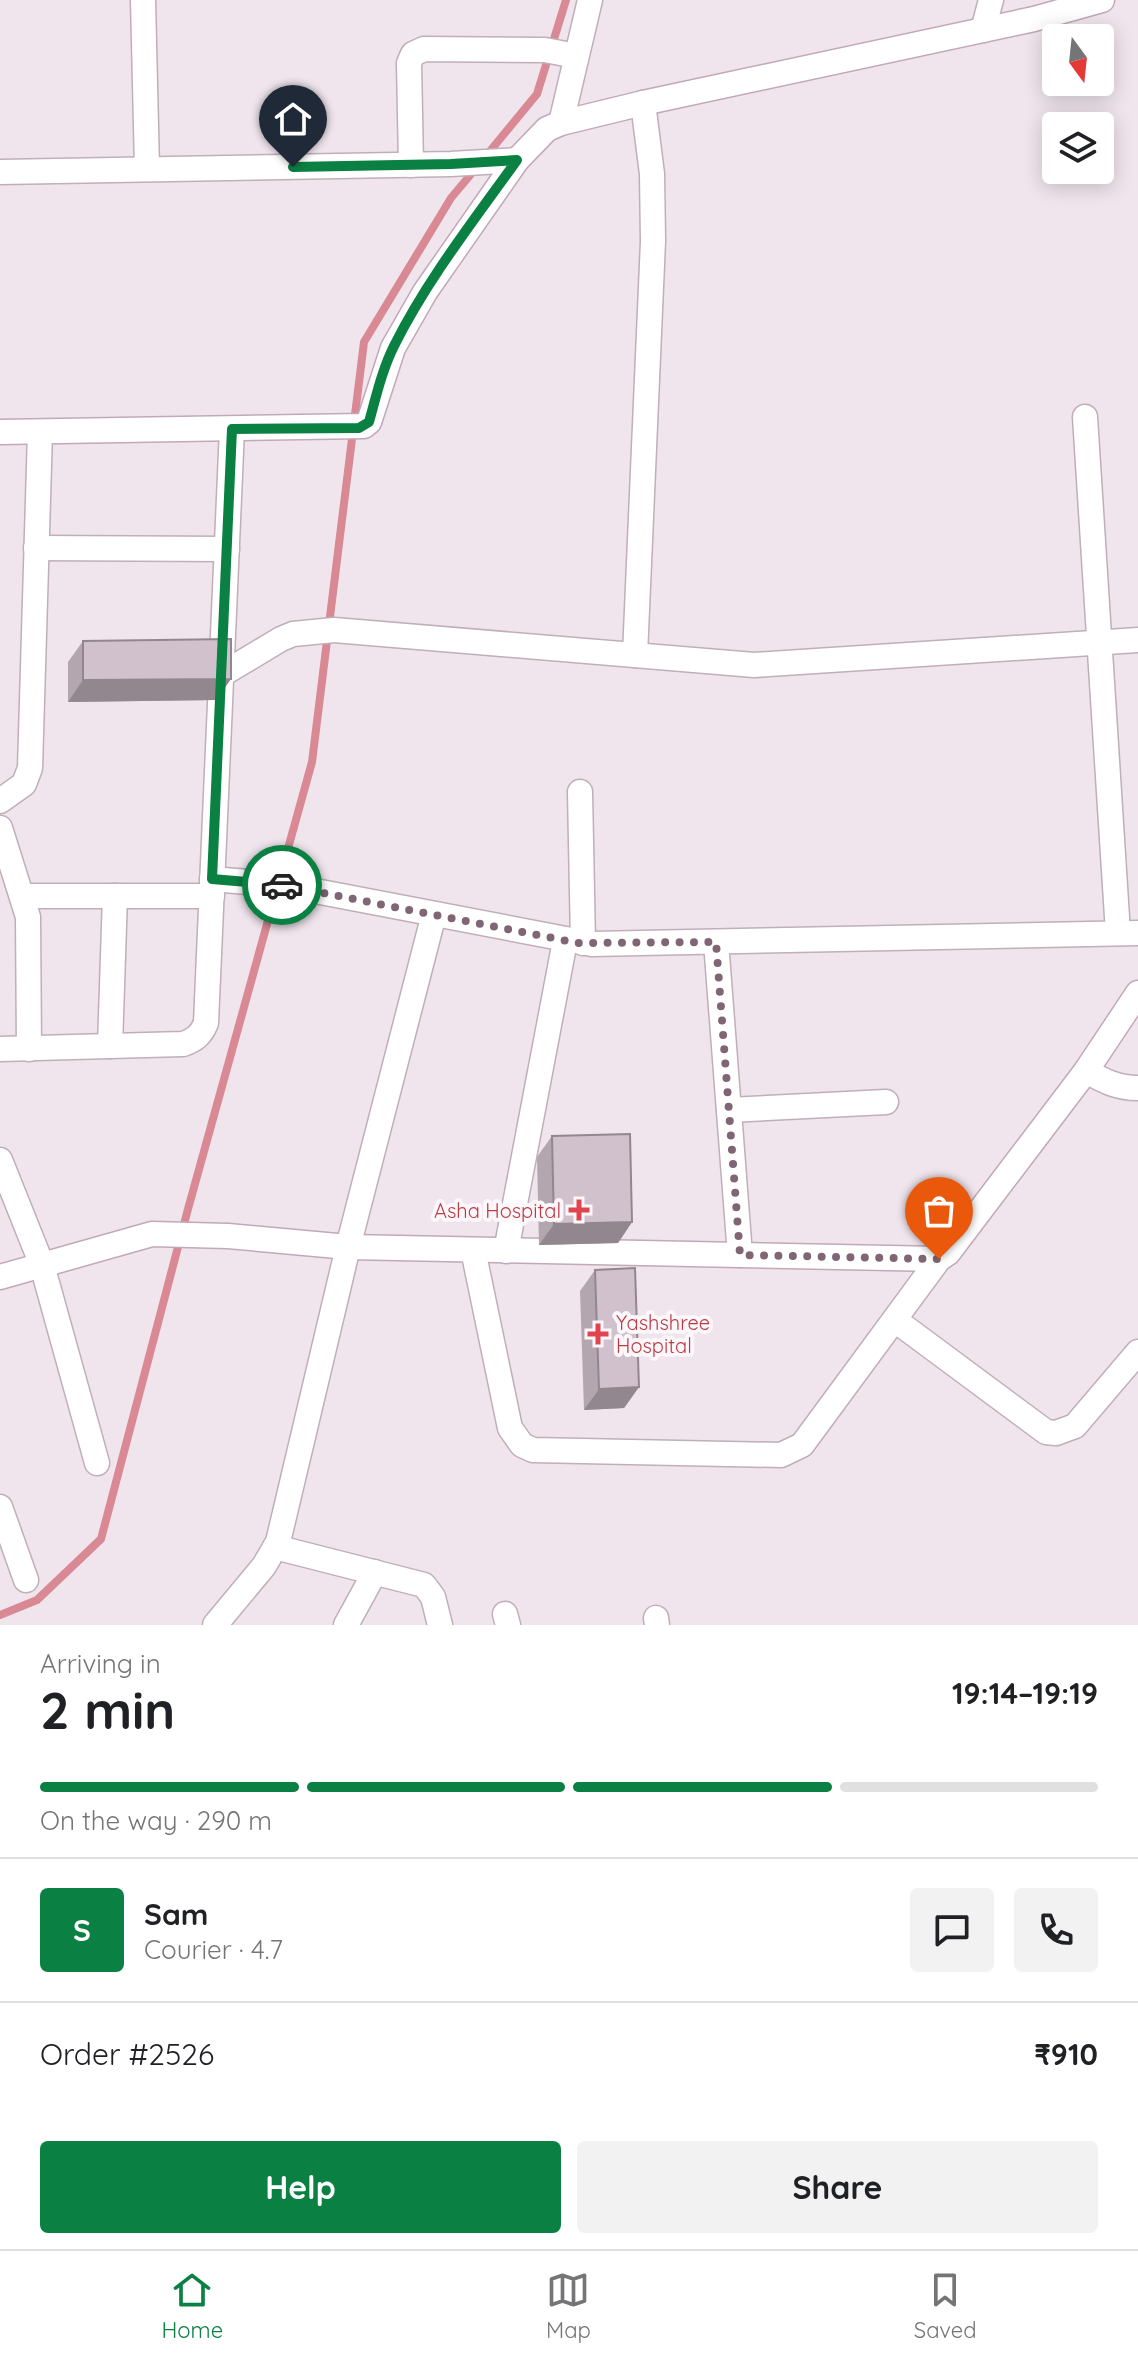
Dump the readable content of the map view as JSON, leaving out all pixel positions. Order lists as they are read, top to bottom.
{
  "places": {
    "health": ["Asha Hospital", "Yashshree Hospital"]
  },
  "north": "bottom",
  "page": {
    "heading": ["2 min", "Arriving in", "19:14–19:19"],
    "panel": [
      "Sam",
      "Courier · 4.7",
      "Order #2526",
      "₹910"
    ],
    "bar": "On the way · 290 m",
    "round": "S",
    "buttons": ["Help", "Share"],
    "tabs": ["Home", "Map", "Saved"]
  }
}
